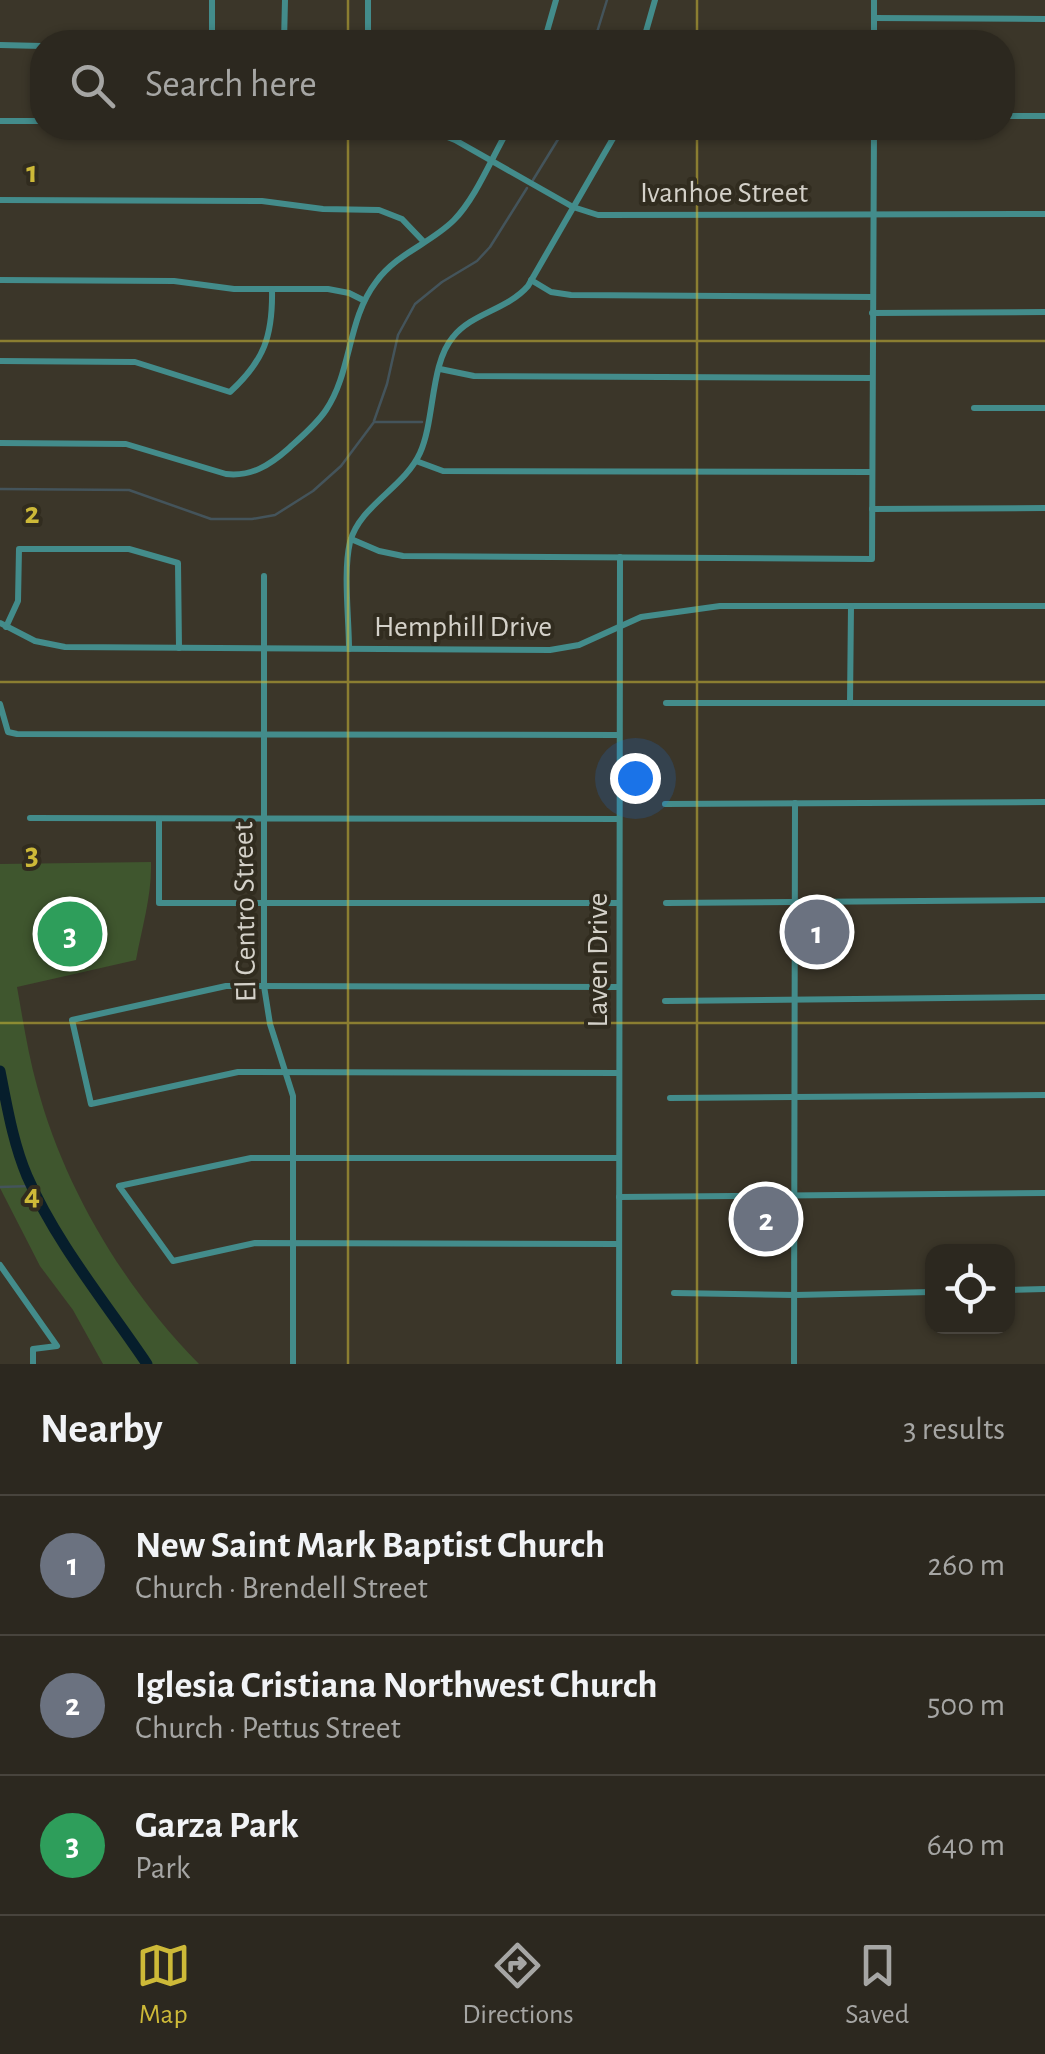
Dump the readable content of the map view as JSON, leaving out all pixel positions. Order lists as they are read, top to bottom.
{
  "streets": {
    "street": [
      "Ivanhoe Street",
      "Hemphill Drive",
      "El Centro Street",
      "Laven Drive"
    ]
  },
  "crossings": [
    ["Hemphill Drive", "El Centro Street"],
    ["Hemphill Drive", "Laven Drive"]
  ],
  "page": {
    "search": "Search here",
    "pins": ["1", "3", "2"],
    "heading": ["Nearby", "3 results"],
    "list": [
      {
        "mark": "1",
        "name": "New Saint Mark Baptist Church",
        "note": "Church · Brendell Street",
        "value": "260 m"
      },
      {
        "mark": "2",
        "name": "Iglesia Cristiana Northwest Church",
        "note": "Church · Pettus Street",
        "value": "500 m"
      },
      {
        "mark": "3",
        "name": "Garza Park",
        "note": "Park",
        "value": "640 m"
      }
    ],
    "nav": ["Map", "Directions", "Saved"]
  },
  "grid": {
    "rows": [
      "1",
      "2",
      "3",
      "4"
    ]
  }
}
